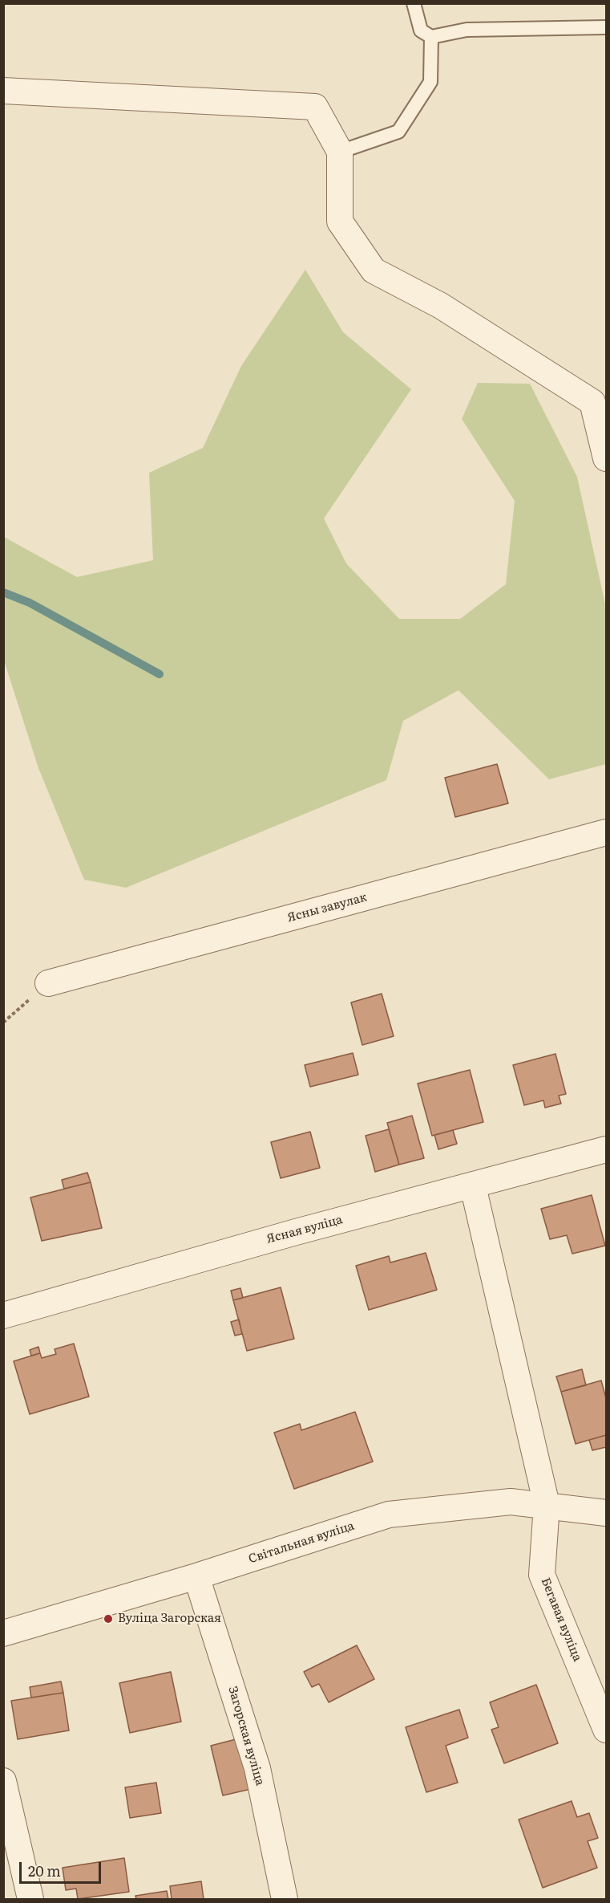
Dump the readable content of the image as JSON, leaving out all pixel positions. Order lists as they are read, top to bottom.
{
  "streets": {
    "street": [
      "Ясны завулак",
      "Ясная вуліца",
      "Світальная вуліца",
      "Бегавая вуліца",
      "Загорская вуліца"
    ]
  },
  "crossings": [
    ["Ясная вуліца", "Бегавая вуліца"],
    ["Світальная вуліца", "Бегавая вуліца"],
    ["Світальная вуліца", "Загорская вуліца"]
  ],
  "places": ["Вуліца Загорская"],
  "scale_bar": "20 m"
}
